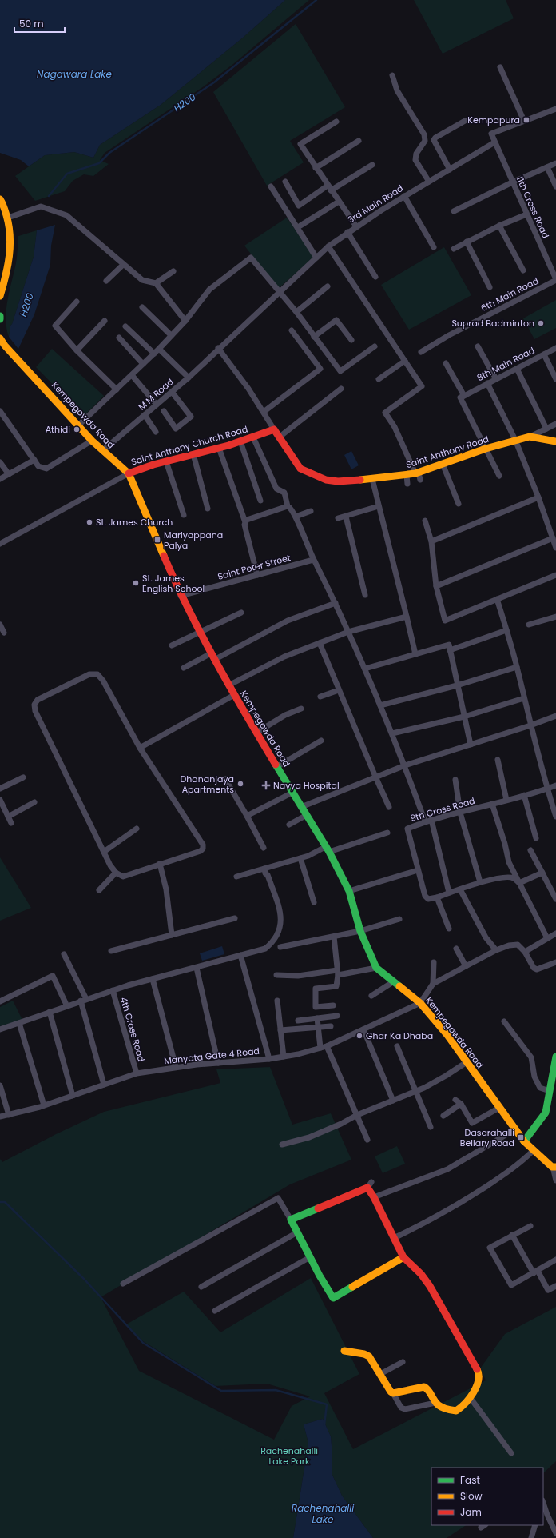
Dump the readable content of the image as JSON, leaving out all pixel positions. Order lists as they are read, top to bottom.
{
  "streets": {
    "street": [
      "3rd Main Road",
      "11th Cross Road",
      "6th Main Road",
      "8th Main Road",
      "M M Road",
      "Kempegowda Road",
      "Saint Anthony Church Road",
      "Saint Anthony Road",
      "Saint Peter Street",
      "9th Cross Road",
      "4th Cross Road",
      "Manyata Gate 4 Road"
    ]
  },
  "crossings": [
    ["3rd Main Road", "11th Cross Road"],
    ["3rd Main Road", "M M Road"],
    ["3rd Main Road", "Saint Anthony Road"],
    ["11th Cross Road", "6th Main Road"],
    ["M M Road", "Kempegowda Road"],
    ["M M Road", "Saint Anthony Road"],
    ["Kempegowda Road", "Saint Anthony Church Road"],
    ["Kempegowda Road", "Saint Peter Street"],
    ["Kempegowda Road", "Manyata Gate 4 Road"],
    ["Saint Anthony Church Road", "Saint Anthony Road"],
    ["4th Cross Road", "Manyata Gate 4 Road"]
  ],
  "water": ["Nagawara Lake", "H200", "Rachenahalli Lake"],
  "parks": ["Rachenahalli Lake Park"],
  "places": {
    "transit": ["Kempapura", "Mariyappana Palya", "Dasarahalli Bellary Road"],
    "other": [
      "Suprad Badminton",
      "Athidi",
      "St. James Church",
      "St. James English School",
      "Dhananjaya Apartments",
      "Ghar Ka Dhaba"
    ],
    "health": ["Navya Hospital"]
  },
  "legend": ["Fast", "Slow", "Jam"],
  "scale_bar": "50 m"
}
